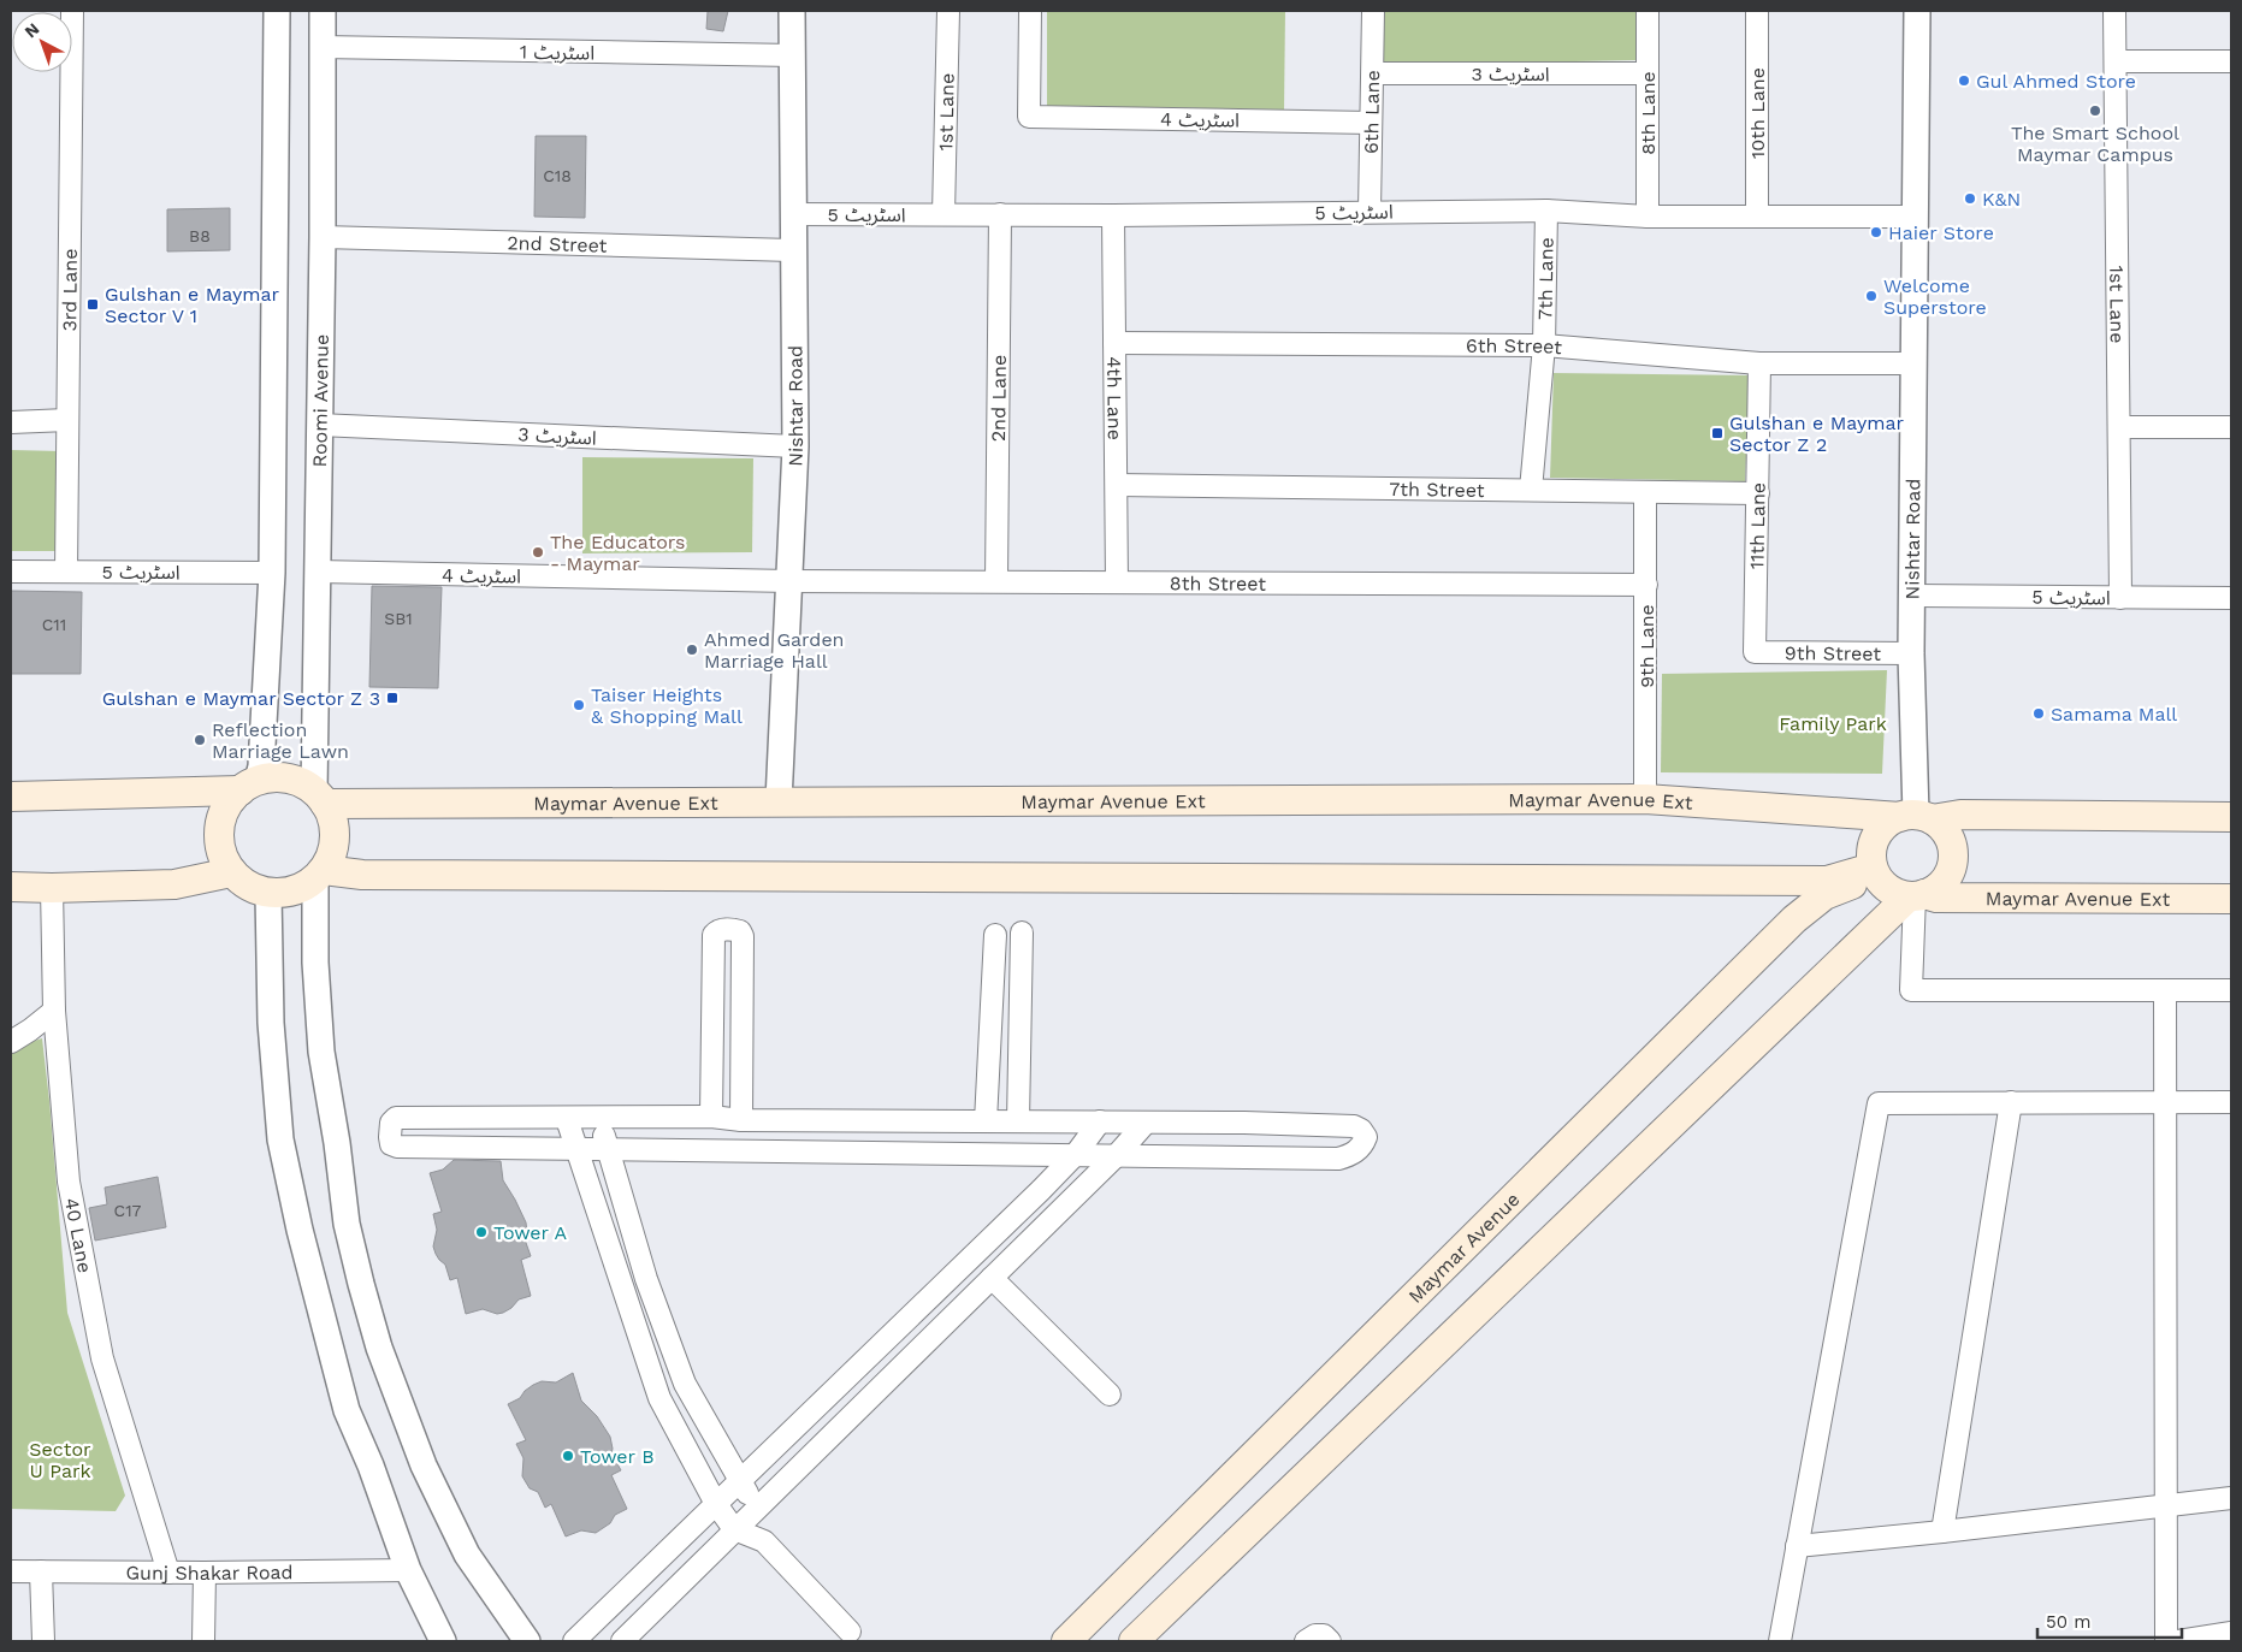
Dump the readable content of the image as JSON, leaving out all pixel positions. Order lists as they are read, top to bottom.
{
  "streets": {
    "main road": ["Maymar Avenue Ext", "Maymar Avenue"],
    "street": [
      "اسٹریٹ 1",
      "اسٹریٹ 3",
      "6th Lane",
      "1st Lane",
      "8th Lane",
      "10th Lane",
      "اسٹریٹ 4",
      "اسٹریٹ 5",
      "2nd Street",
      "7th Lane",
      "3rd Lane",
      "6th Street",
      "2nd Lane",
      "4th Lane",
      "Roomi Avenue",
      "Nishtar Road",
      "7th Street",
      "11th Lane",
      "8th Street",
      "9th Lane",
      "9th Street",
      "40 Lane",
      "Gunj Shakar Road"
    ]
  },
  "crossings": [
    ["اسٹریٹ 1", "Roomi Avenue"],
    ["اسٹریٹ 1", "Nishtar Road"],
    ["اسٹریٹ 3", "6th Lane"],
    ["اسٹریٹ 3", "8th Lane"],
    ["اسٹریٹ 3", "Roomi Avenue"],
    ["اسٹریٹ 3", "Nishtar Road"],
    ["6th Lane", "اسٹریٹ 4"],
    ["6th Lane", "اسٹریٹ 5"],
    ["1st Lane", "اسٹریٹ 5"],
    ["8th Lane", "اسٹریٹ 5"],
    ["10th Lane", "اسٹریٹ 5"],
    ["اسٹریٹ 4", "Roomi Avenue"],
    ["اسٹریٹ 4", "Nishtar Road"],
    ["اسٹریٹ 4", "8th Street"],
    ["اسٹریٹ 5", "7th Lane"],
    ["اسٹریٹ 5", "3rd Lane"],
    ["اسٹریٹ 5", "2nd Lane"],
    ["اسٹریٹ 5", "4th Lane"],
    ["اسٹریٹ 5", "Nishtar Road"],
    ["2nd Street", "Roomi Avenue"],
    ["2nd Street", "Nishtar Road"],
    ["7th Lane", "6th Street"],
    ["7th Lane", "7th Street"],
    ["6th Street", "4th Lane"],
    ["6th Street", "Nishtar Road"],
    ["6th Street", "11th Lane"],
    ["2nd Lane", "8th Street"],
    ["4th Lane", "7th Street"],
    ["4th Lane", "8th Street"],
    ["Roomi Avenue", "Maymar Avenue Ext"],
    ["Nishtar Road", "8th Street"],
    ["Nishtar Road", "9th Street"],
    ["Nishtar Road", "Maymar Avenue Ext"],
    ["Nishtar Road", "Maymar Avenue"],
    ["7th Street", "11th Lane"],
    ["7th Street", "9th Lane"],
    ["11th Lane", "9th Street"],
    ["8th Street", "9th Lane"],
    ["9th Lane", "Maymar Avenue Ext"],
    ["Maymar Avenue Ext", "Maymar Avenue"],
    ["40 Lane", "Gunj Shakar Road"]
  ],
  "parks": ["Family Park", "Sector U Park"],
  "places": {
    "other": [
      "Gul Ahmed Store",
      "The Smart School Maymar Campus",
      "K&N",
      "Haier Store",
      "Welcome Superstore",
      "The Educators - Maymar",
      "Ahmed Garden Marriage Hall",
      "Taiser Heights & Shopping Mall",
      "Samama Mall",
      "Reflection Marriage Lawn",
      "Tower A",
      "Tower B"
    ],
    "transit": ["Gulshan e Maymar Sector V 1", "Gulshan e Maymar Sector Z 2", "Gulshan e Maymar Sector Z 3"]
  },
  "house_numbers": [
    "C18",
    "B8",
    "SB1",
    "C11",
    "C17"
  ],
  "scale_bar": "50 m",
  "north": "top left"
}
